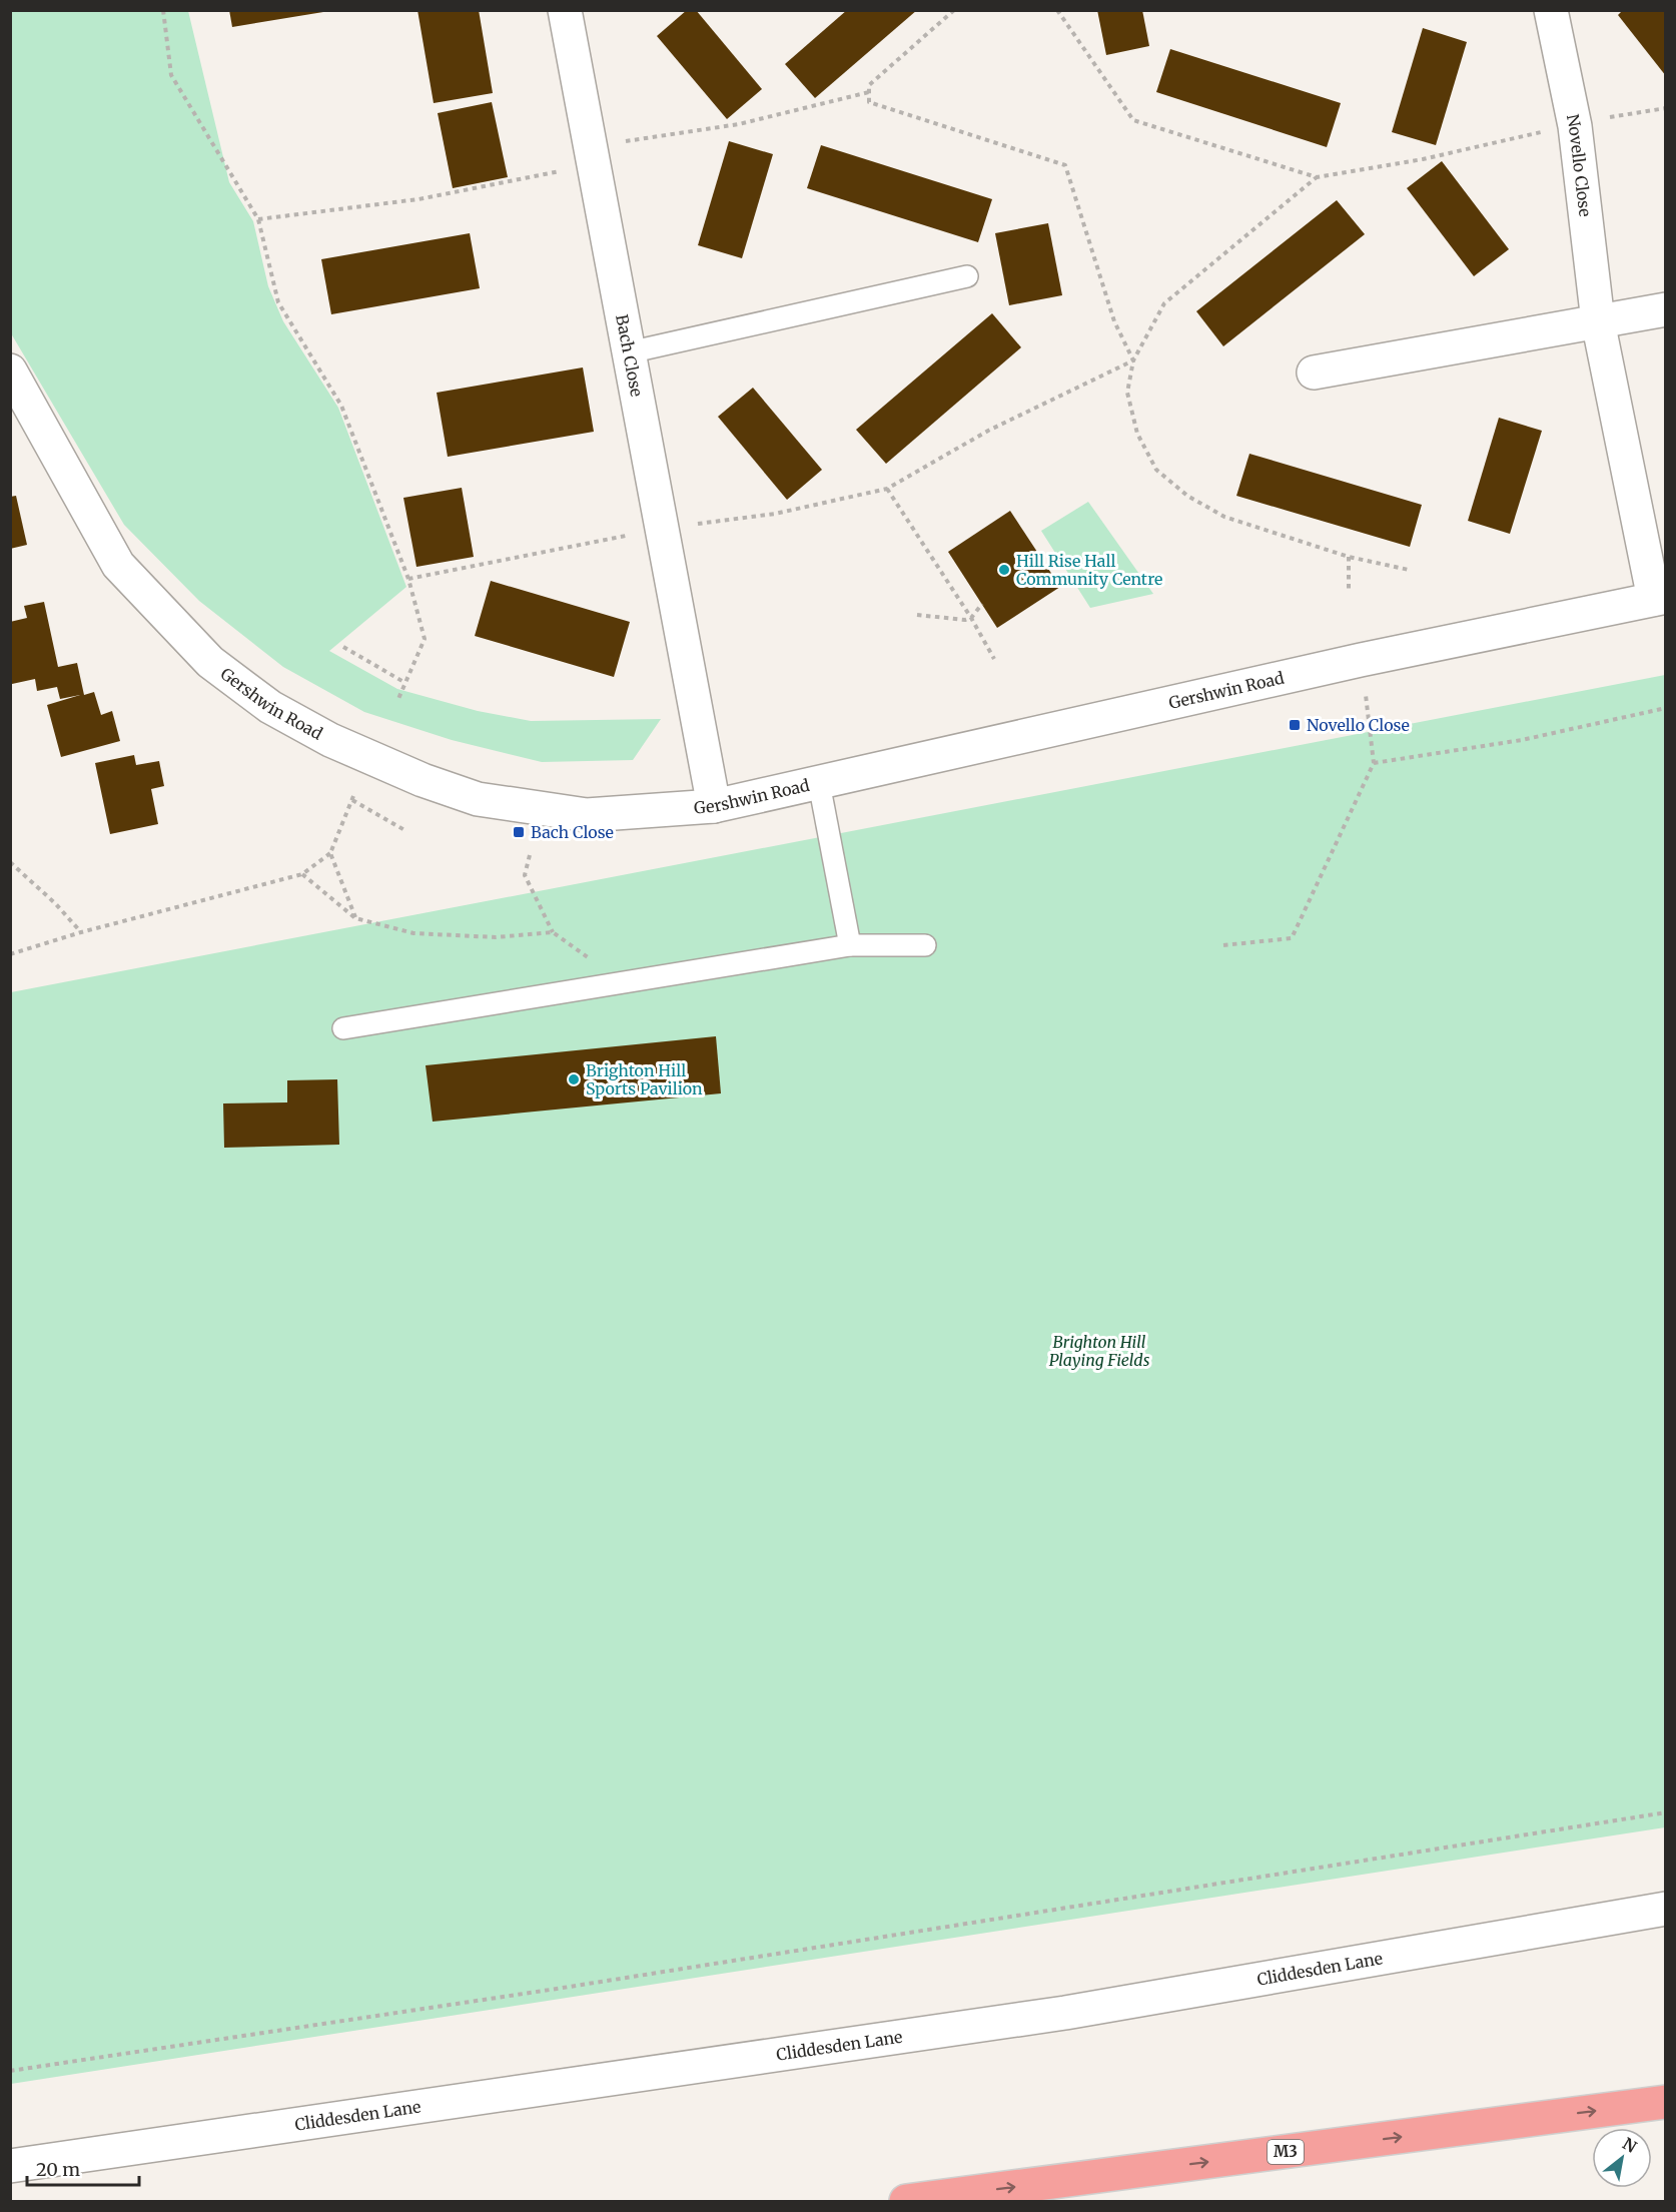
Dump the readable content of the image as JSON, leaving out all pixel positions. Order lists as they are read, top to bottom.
{
  "streets": {
    "highway": ["M3"],
    "street": [
      "Novello Close",
      "Bach Close",
      "Gershwin Road",
      "Cliddesden Lane"
    ]
  },
  "crossings": [
    ["Novello Close", "Gershwin Road"],
    ["Bach Close", "Gershwin Road"]
  ],
  "parks": ["Brighton Hill Playing Fields"],
  "places": {
    "other": ["Hill Rise Hall Community Centre", "Brighton Hill Sports Pavilion"],
    "transit": ["Novello Close", "Bach Close"]
  },
  "scale_bar": "20 m",
  "north": "top right"
}
